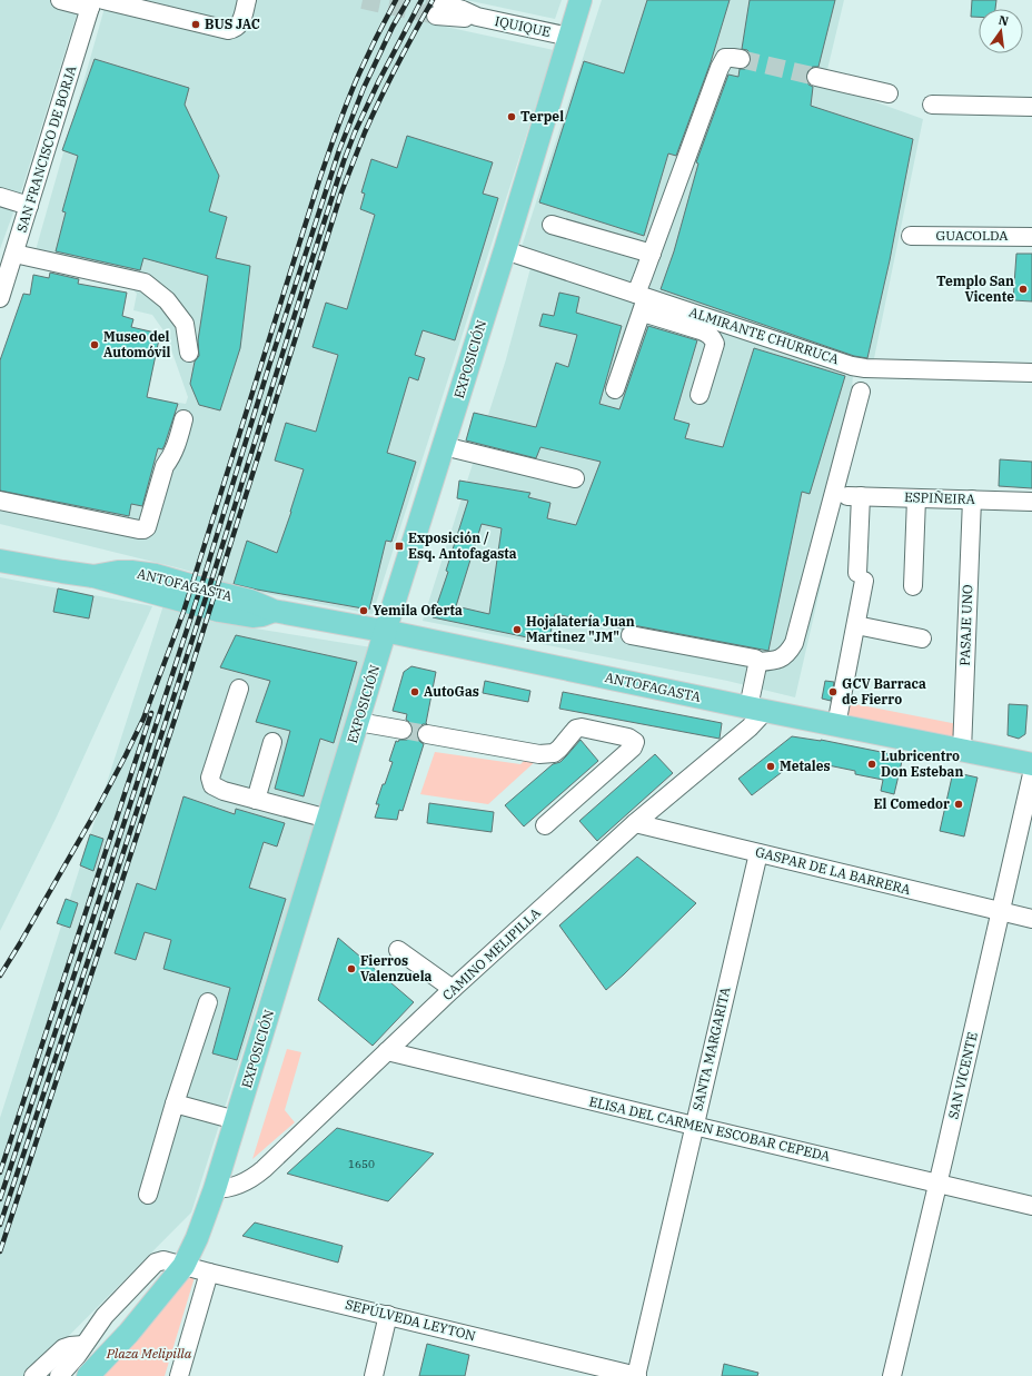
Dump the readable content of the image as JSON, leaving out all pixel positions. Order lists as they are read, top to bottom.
{
  "streets": {
    "main road": ["EXPOSICIÓN", "ANTOFAGASTA"],
    "street": [
      "IQUIQUE",
      "SAN FRANCISCO DE BORJA",
      "GUACOLDA",
      "ALMIRANTE CHURRUCA",
      "ESPIÑEIRA",
      "PASAJE UNO",
      "GASPAR DE LA BARRERA",
      "CAMINO MELIPILLA",
      "SANTA MARGARITA",
      "SAN VICENTE",
      "ELISA DEL CARMEN ESCOBAR CEPEDA",
      "SEPÚLVEDA LEYTON"
    ]
  },
  "crossings": [
    ["IQUIQUE", "EXPOSICIÓN"],
    ["ALMIRANTE CHURRUCA", "EXPOSICIÓN"],
    ["EXPOSICIÓN", "ANTOFAGASTA"],
    ["EXPOSICIÓN", "CAMINO MELIPILLA"],
    ["EXPOSICIÓN", "SEPÚLVEDA LEYTON"],
    ["ESPIÑEIRA", "PASAJE UNO"],
    ["ANTOFAGASTA", "PASAJE UNO"],
    ["ANTOFAGASTA", "CAMINO MELIPILLA"],
    ["GASPAR DE LA BARRERA", "CAMINO MELIPILLA"],
    ["GASPAR DE LA BARRERA", "SANTA MARGARITA"],
    ["GASPAR DE LA BARRERA", "SAN VICENTE"],
    ["CAMINO MELIPILLA", "ELISA DEL CARMEN ESCOBAR CEPEDA"],
    ["SANTA MARGARITA", "ELISA DEL CARMEN ESCOBAR CEPEDA"],
    ["SANTA MARGARITA", "SEPÚLVEDA LEYTON"],
    ["SAN VICENTE", "ELISA DEL CARMEN ESCOBAR CEPEDA"]
  ],
  "parks": ["Plaza Melipilla"],
  "places": {
    "other": [
      "BUS JAC",
      "Terpel",
      "Templo San Vicente",
      "Museo del Automóvil",
      "Yemila Oferta",
      "Hojalatería Juan Martinez \"JM\"",
      "AutoGas",
      "GCV Barraca de Fierro",
      "Lubricentro Don Esteban",
      "Metales",
      "El Comedor",
      "Fierros Valenzuela"
    ],
    "transit": ["Exposición / Esq. Antofagasta"]
  },
  "house_numbers": ["1650"],
  "north": "top"
}
